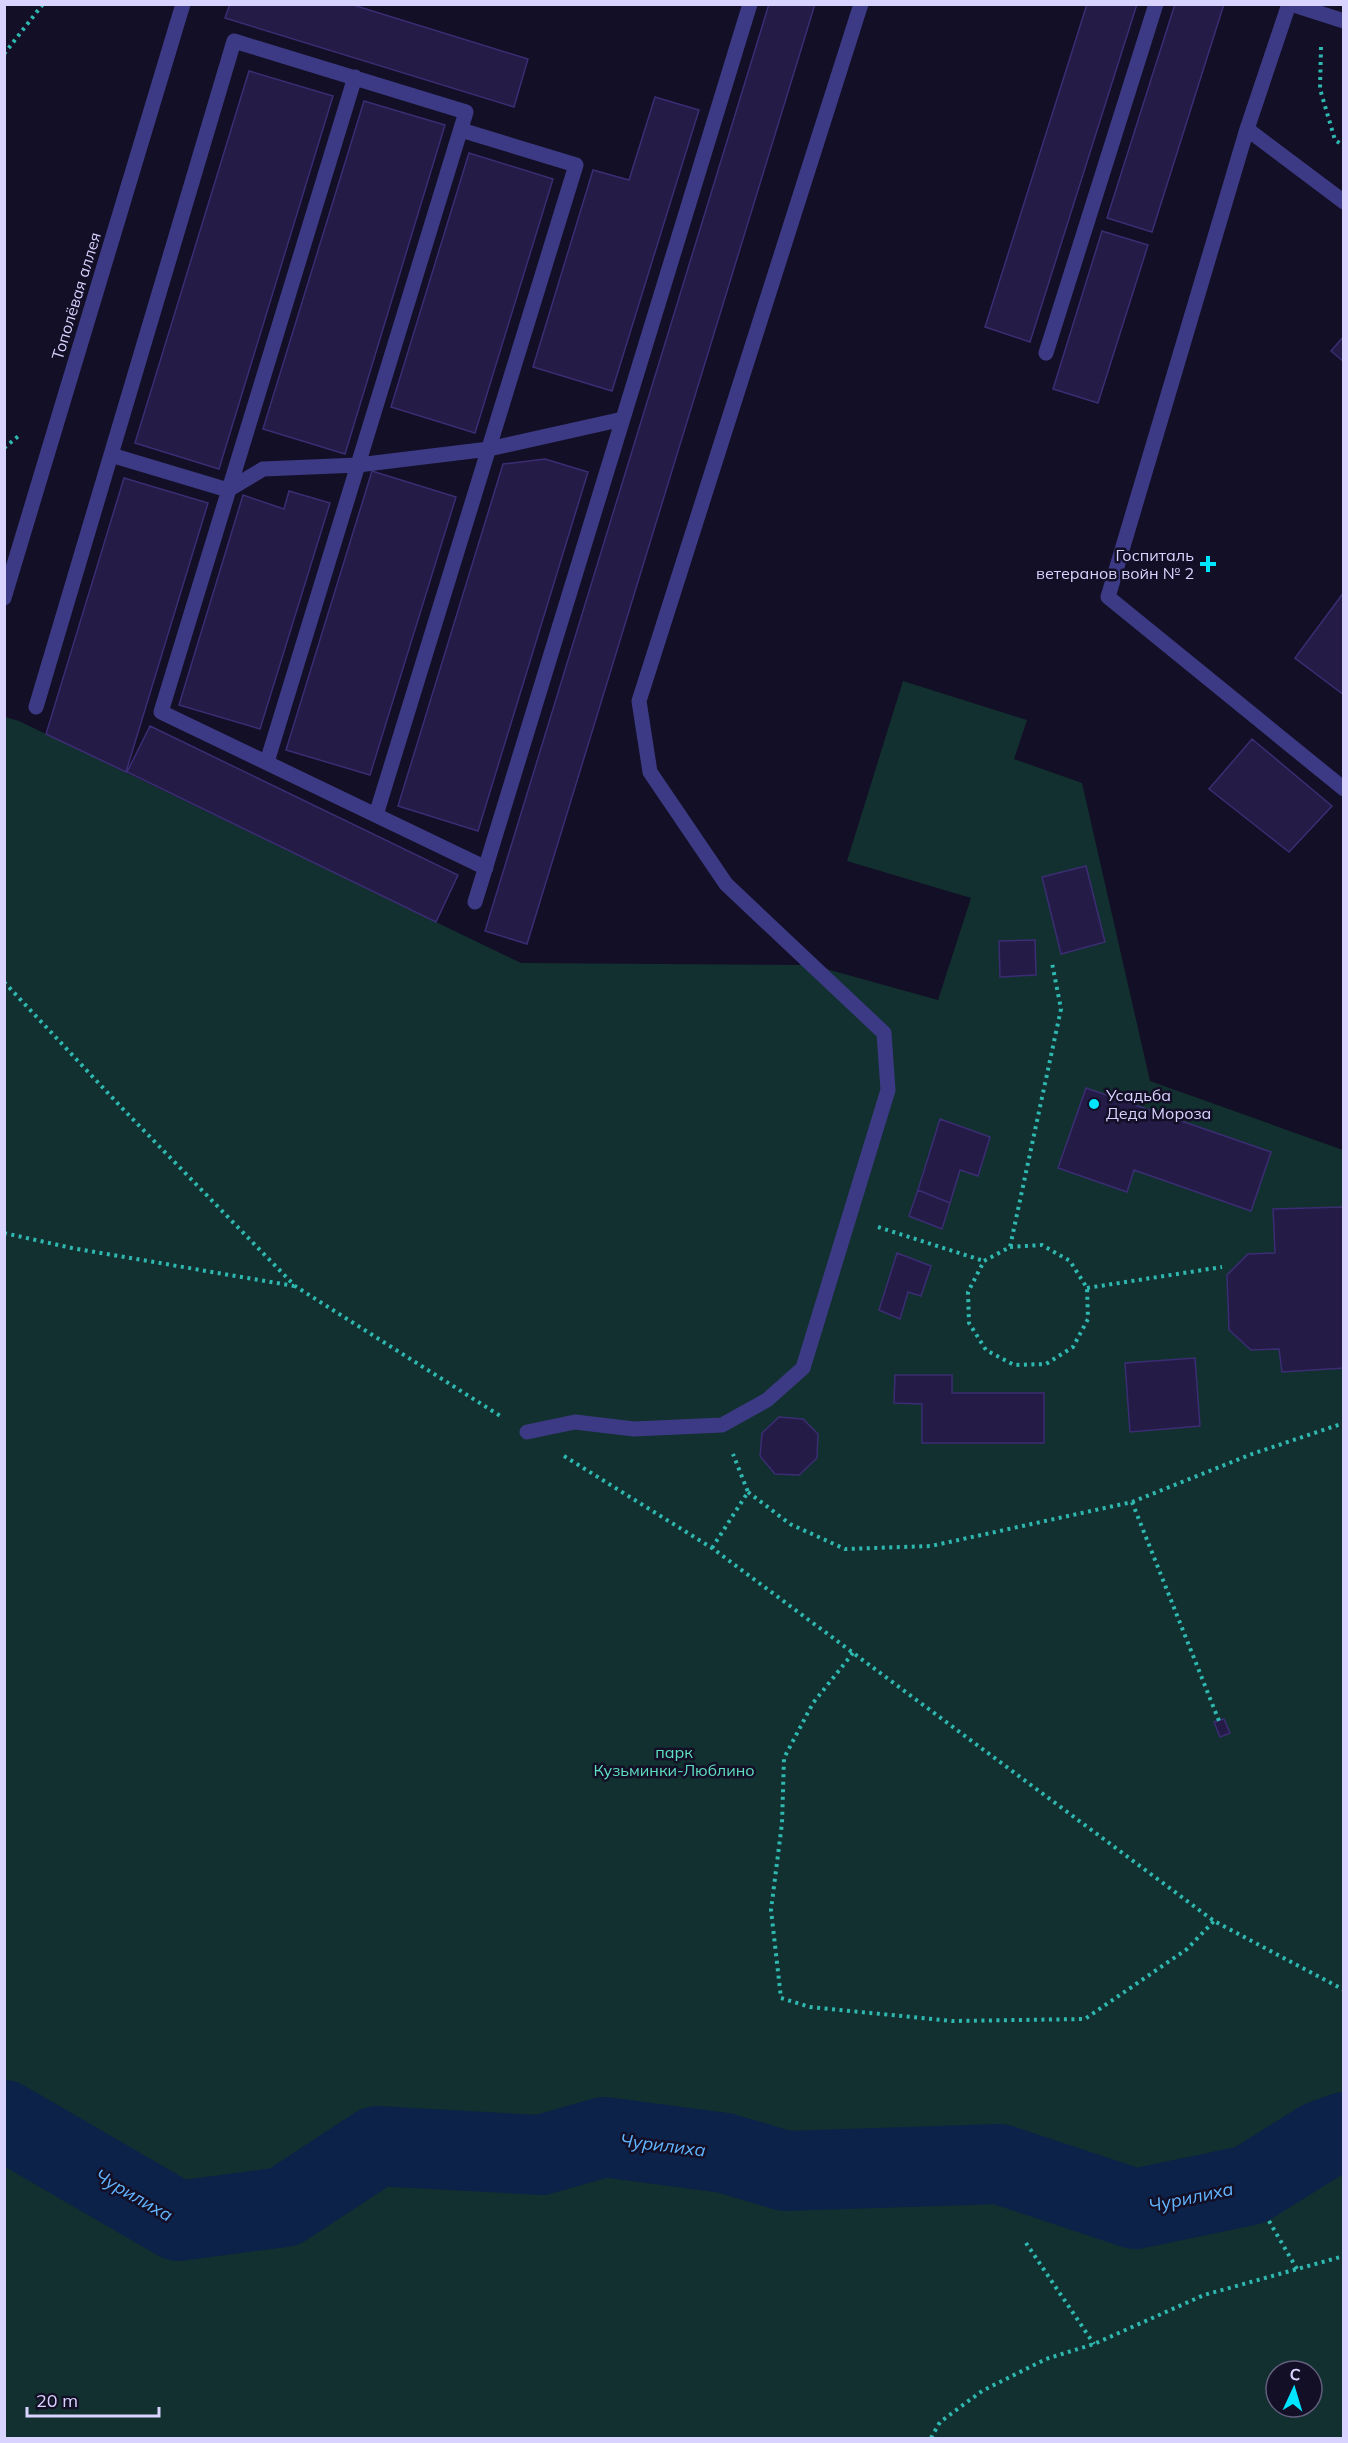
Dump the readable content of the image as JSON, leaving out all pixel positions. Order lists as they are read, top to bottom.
{
  "streets": {
    "street": ["Тополёвая аллея"]
  },
  "water": ["Чурилиха"],
  "parks": ["парк Кузьминки-Люблино"],
  "places": {
    "health": ["Госпиталь ветеранов войн № 2"],
    "other": ["Усадьба Деда Мороза"]
  },
  "scale_bar": "20 m",
  "north": "top"
}
